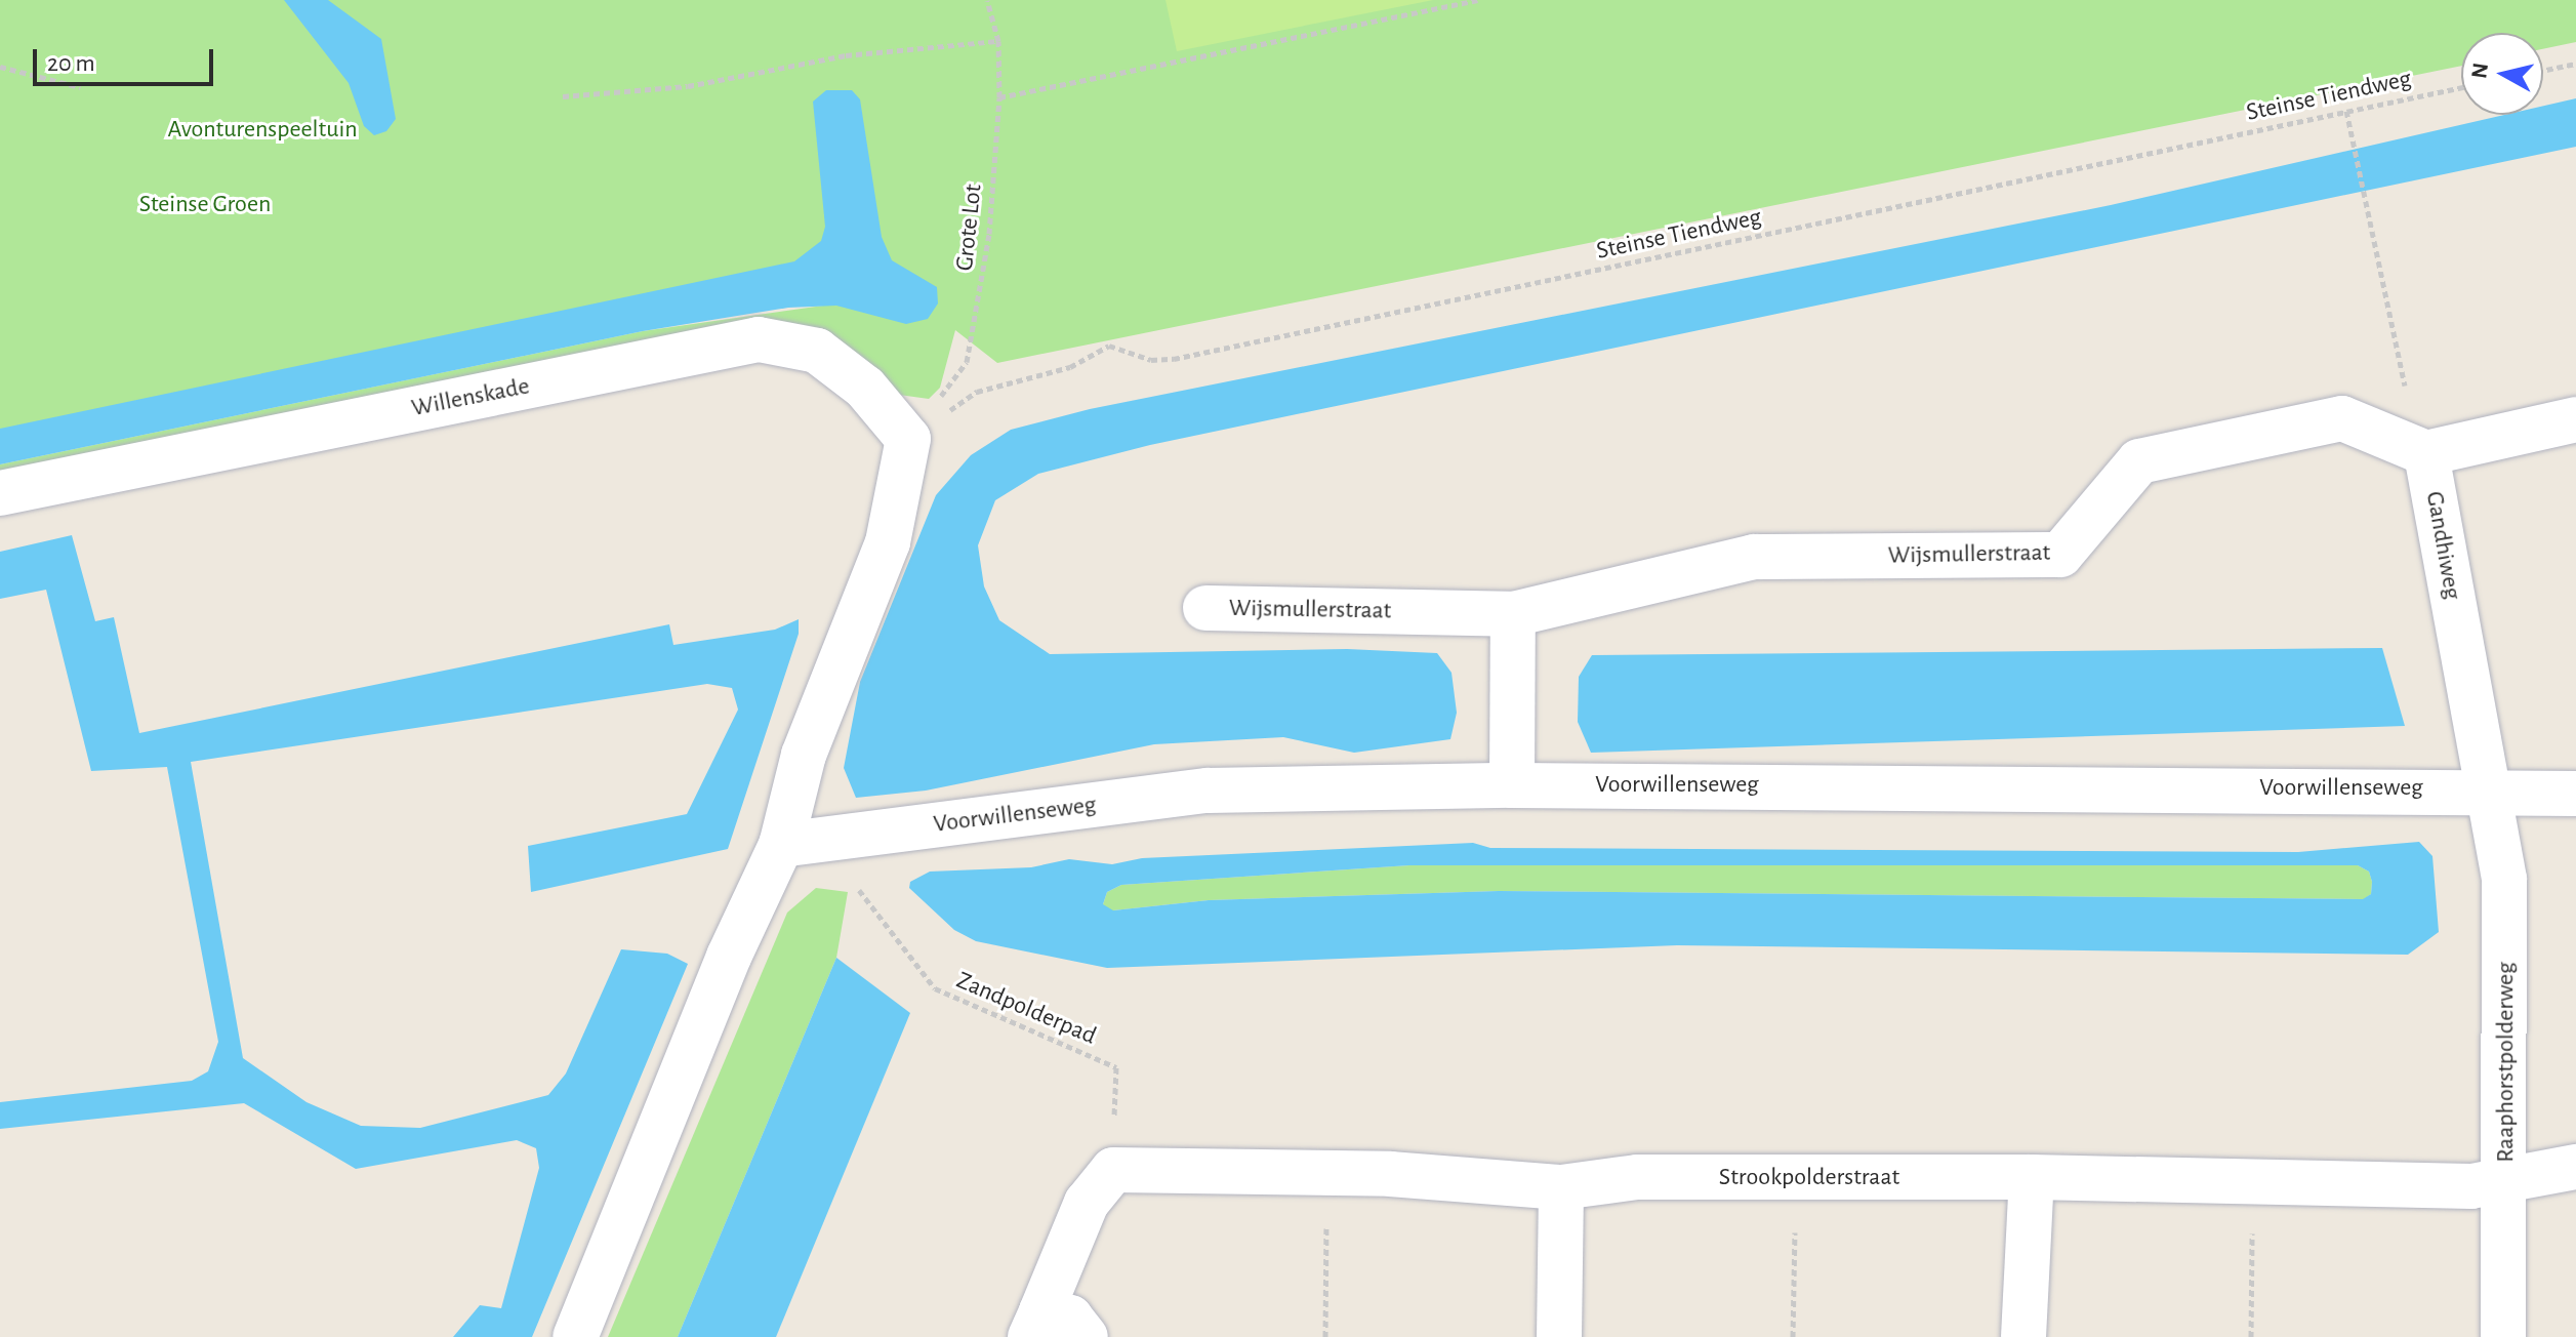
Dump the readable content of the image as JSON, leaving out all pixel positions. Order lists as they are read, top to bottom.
{
  "streets": {
    "street": [
      "Willenskade",
      "Gandhiweg",
      "Wijsmullerstraat",
      "Voorwillenseweg",
      "Raaphorstpolderweg",
      "Strookpolderstraat"
    ],
    "path": ["Steinse Tiendweg", "Grote Lot", "Zandpolderpad"]
  },
  "crossings": [
    ["Steinse Tiendweg", "Grote Lot"],
    ["Steinse Tiendweg", "Willenskade"],
    ["Grote Lot", "Willenskade"],
    ["Gandhiweg", "Wijsmullerstraat"],
    ["Gandhiweg", "Voorwillenseweg"],
    ["Gandhiweg", "Raaphorstpolderweg"],
    ["Voorwillenseweg", "Zandpolderpad"],
    ["Voorwillenseweg", "Raaphorstpolderweg"],
    ["Zandpolderpad", "Strookpolderstraat"],
    ["Raaphorstpolderweg", "Strookpolderstraat"]
  ],
  "parks": ["Avonturenspeeltuin", "Steinse Groen"],
  "scale_bar": "20 m",
  "north": "left"
}
